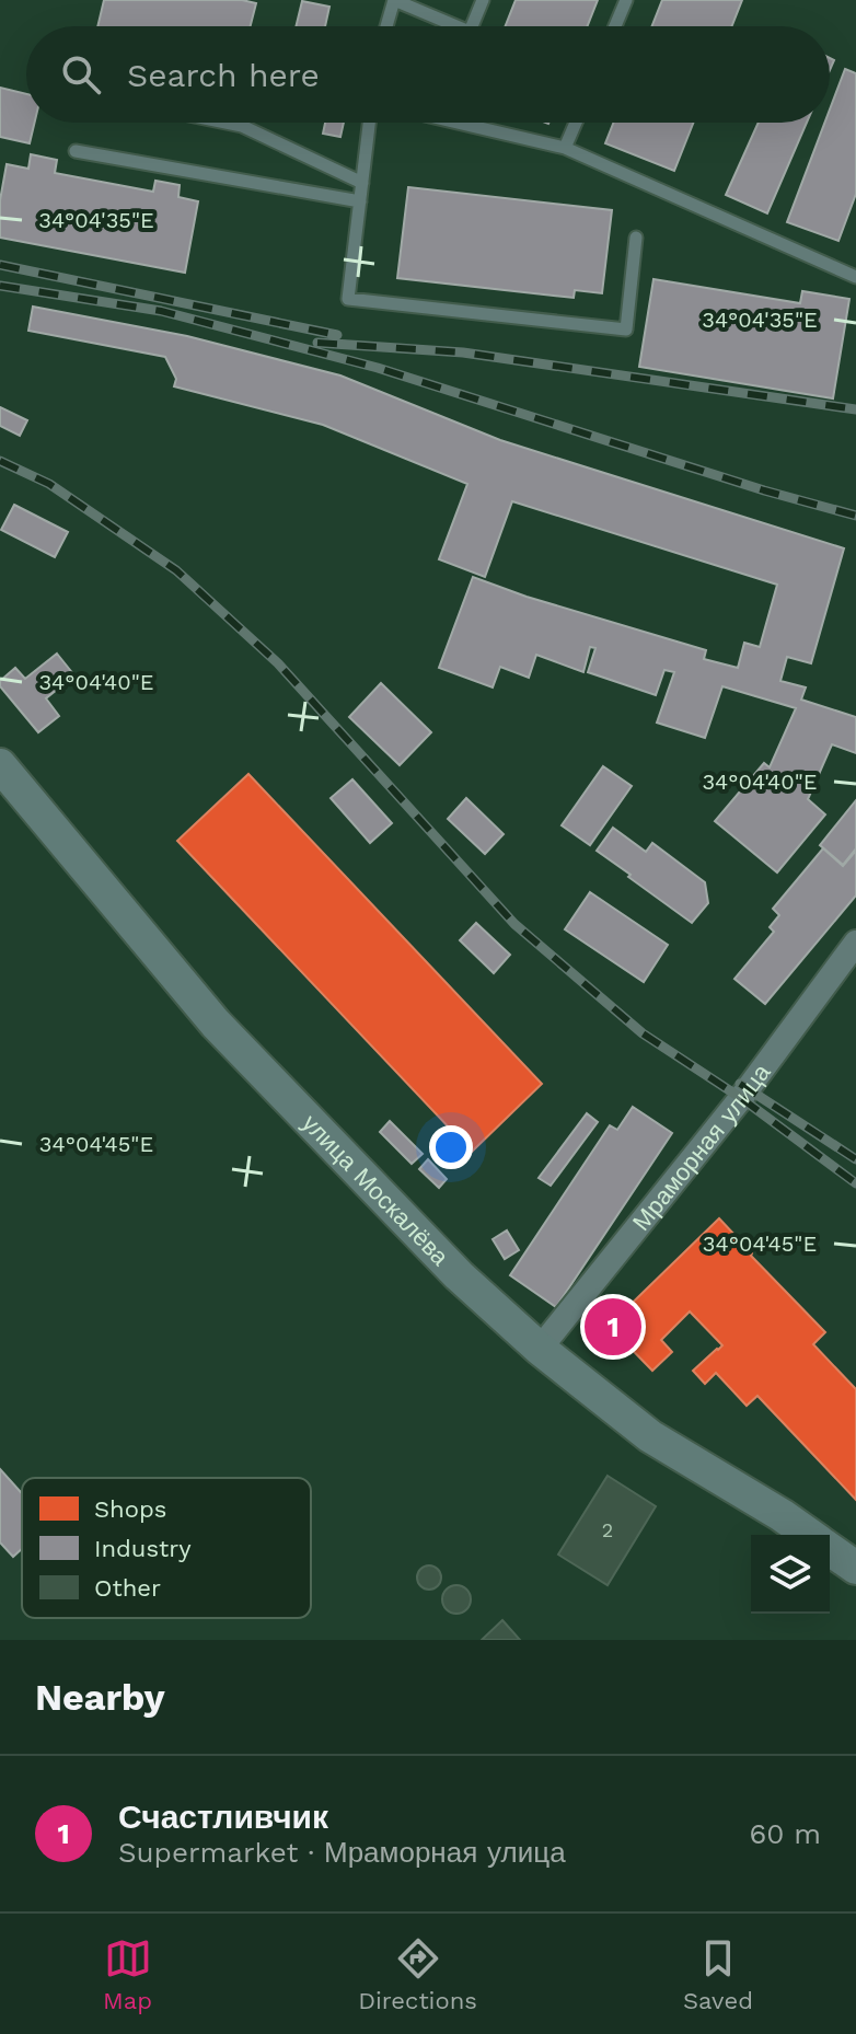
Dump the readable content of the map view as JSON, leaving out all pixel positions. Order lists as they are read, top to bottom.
{
  "streets": {
    "main road": ["улица Москалёва"],
    "street": ["Мраморная улица"]
  },
  "crossings": [
    ["Мраморная улица", "улица Москалёва"]
  ],
  "house_numbers": ["2"],
  "legend": ["Shops", "Industry", "Other"],
  "page": {
    "search": "Search here",
    "pins": "1",
    "heading": "Nearby",
    "list": [
      {
        "mark": "1",
        "name": "Счастливчик",
        "note": "Supermarket · Мраморная улица",
        "value": "60 m"
      }
    ],
    "nav": ["Map", "Directions", "Saved"]
  },
  "coordinates": ["34°04'35\"E", "34°04'40\"E", "34°04'45\"E"]
}
